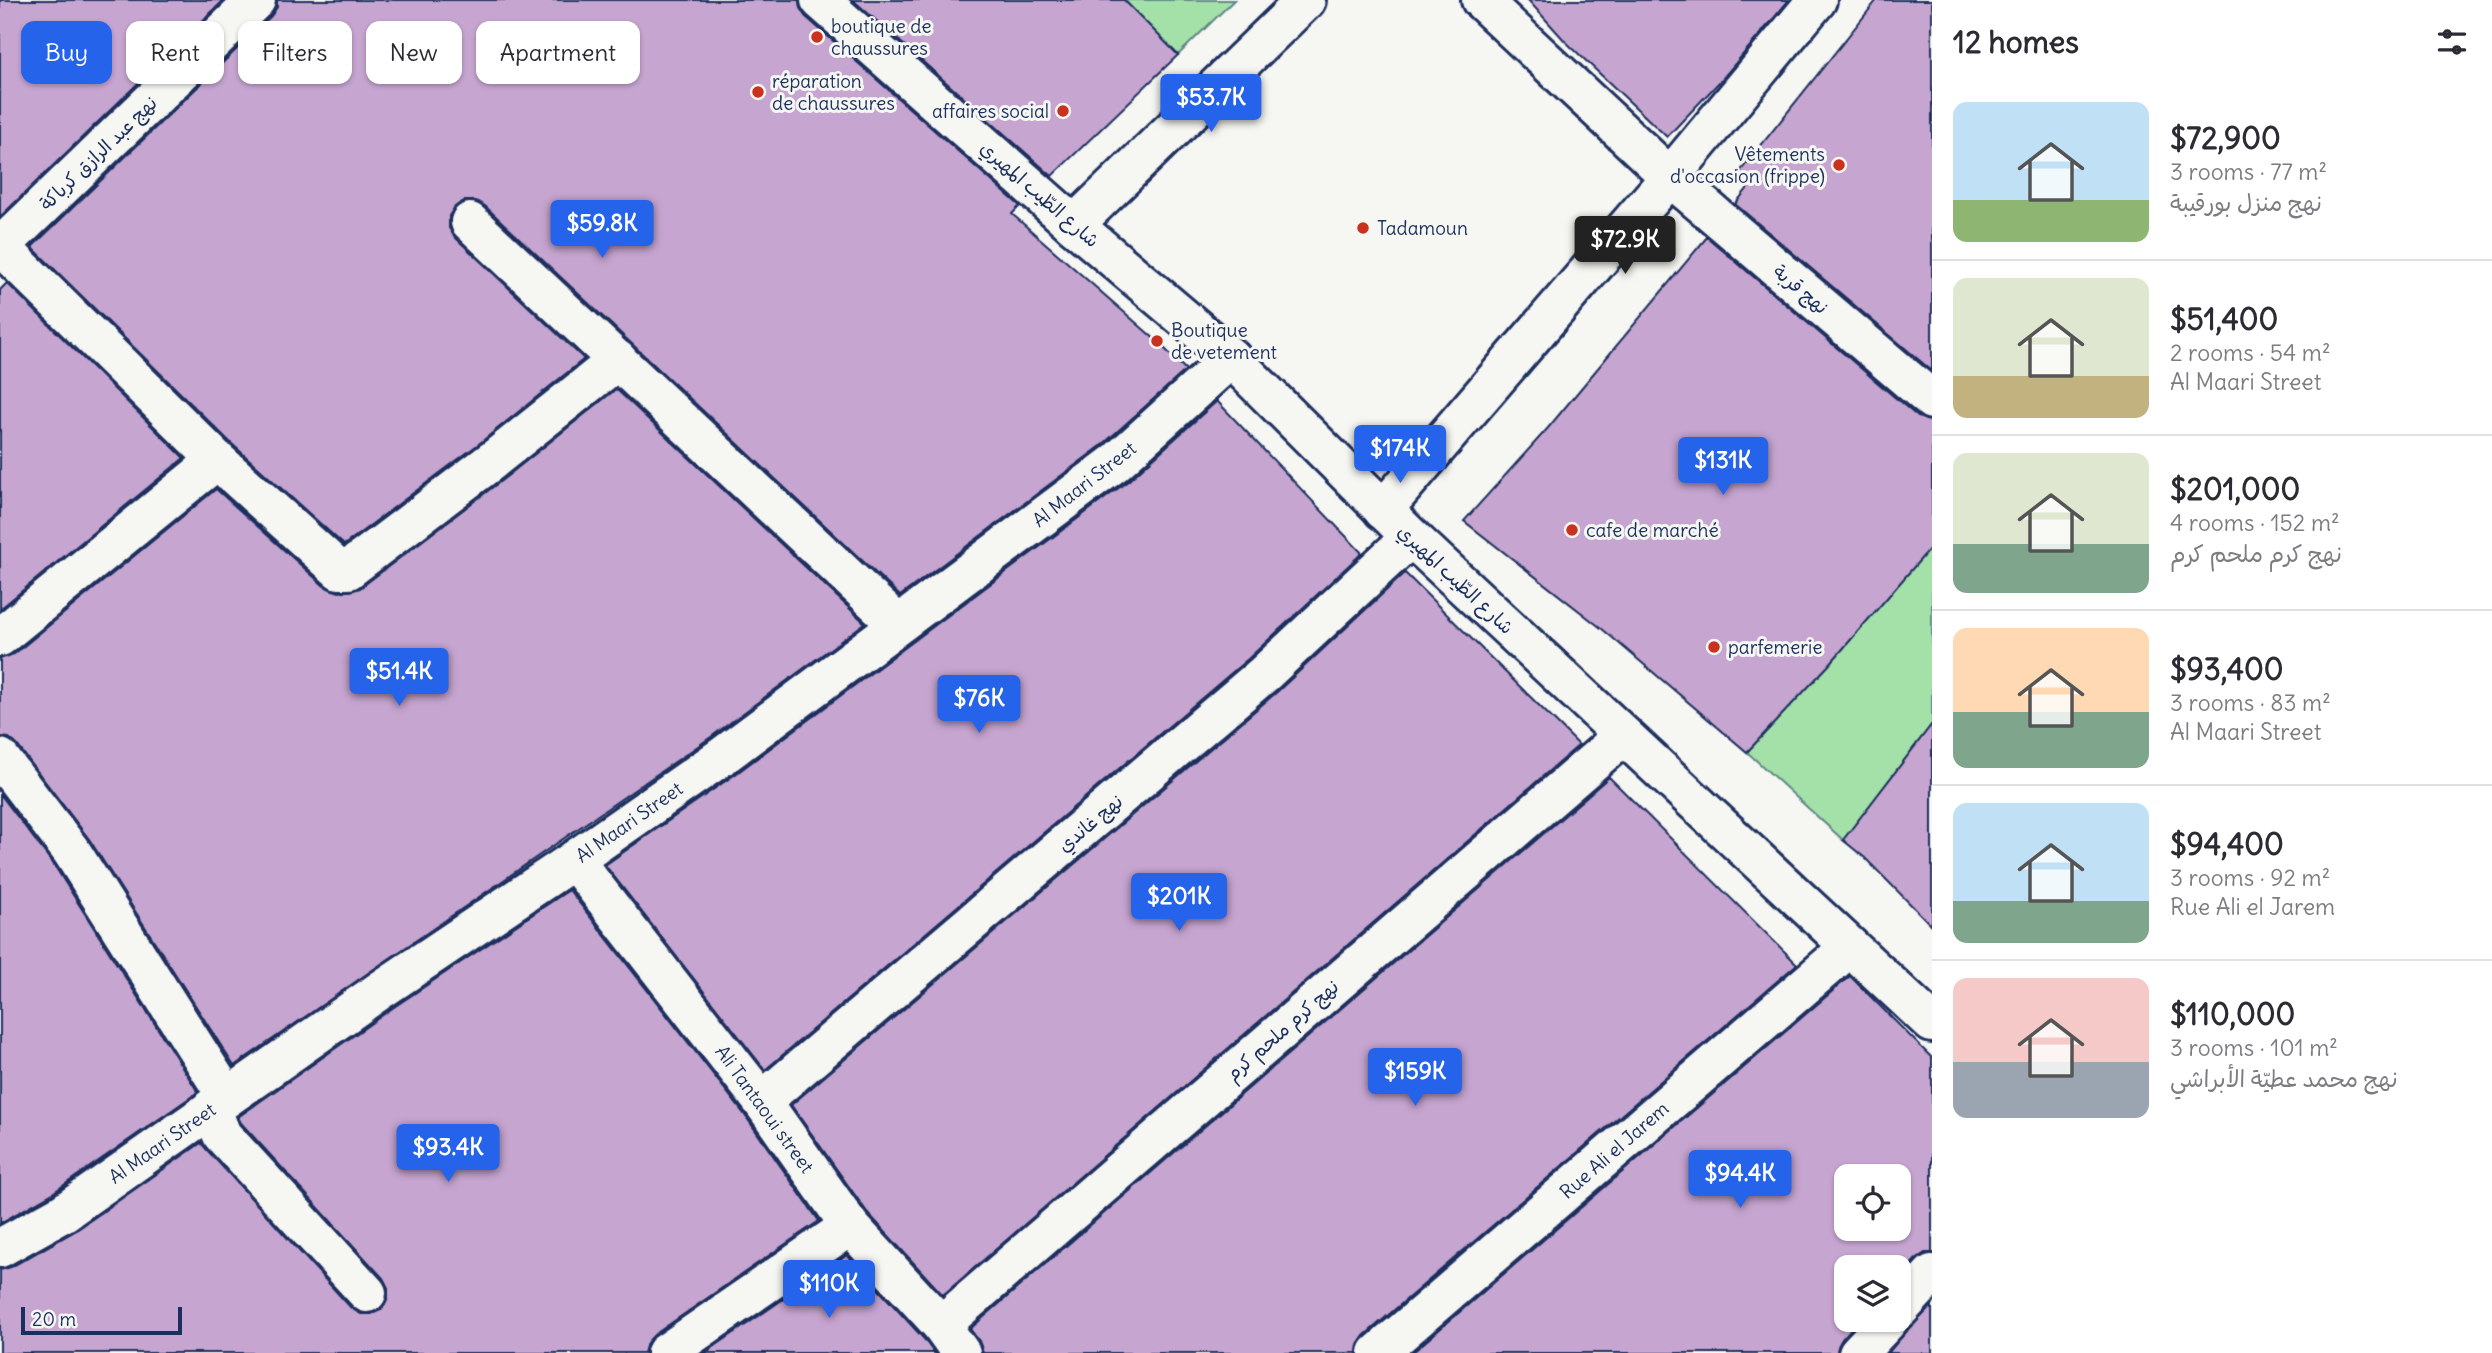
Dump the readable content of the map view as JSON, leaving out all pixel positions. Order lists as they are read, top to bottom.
{
  "streets": {
    "street": [
      "نهج عبد الرازق كرباكة",
      "شارع الطّيب المهيري",
      "نهج قربة",
      "Al Maari Street",
      "نهج غاندي",
      "نهج كرم ملحم كرم",
      "Ali Tantaoui street",
      "Rue Ali el Jarem"
    ]
  },
  "crossings": [
    ["شارع الطّيب المهيري", "Al Maari Street"],
    ["شارع الطّيب المهيري", "نهج غاندي"],
    ["شارع الطّيب المهيري", "نهج كرم ملحم كرم"],
    ["شارع الطّيب المهيري", "Rue Ali el Jarem"],
    ["Al Maari Street", "Ali Tantaoui street"],
    ["نهج غاندي", "Ali Tantaoui street"],
    ["نهج كرم ملحم كرم", "Ali Tantaoui street"]
  ],
  "places": [
    "boutique de chaussures",
    "réparation de chaussures",
    "affaires social",
    "Vêtements d'occasion (frippe)",
    "Tadamoun",
    "Boutique de vetement",
    "cafe de marché",
    "parfemerie"
  ],
  "scale_bar": "20 m",
  "page": {
    "heading": "12 homes",
    "chip": [
      "Buy",
      "Rent",
      "Filters",
      "New",
      "Apartment"
    ],
    "price": [
      "$53.7K",
      "$59.8K",
      "$72.9K",
      "$174K",
      "$131K",
      "$51.4K",
      "$76K",
      "$201K",
      "$159K",
      "$93.4K",
      "$94.4K",
      "$110K"
    ],
    "list": [
      {
        "name": "$72,900",
        "note": "3 rooms · 77 m² · نهج منزل بورقيبة"
      },
      {
        "name": "$51,400",
        "note": "2 rooms · 54 m² · Al Maari Street"
      },
      {
        "name": "$201,000",
        "note": "4 rooms · 152 m² · نهج كرم ملحم كرم"
      },
      {
        "name": "$93,400",
        "note": "3 rooms · 83 m² · Al Maari Street"
      },
      {
        "name": "$94,400",
        "note": "3 rooms · 92 m² · Rue Ali el Jarem"
      },
      {
        "name": "$110,000",
        "note": "3 rooms · 101 m² · نهج محمد عطيّة الأبراشي"
      }
    ],
    "scale": "20 m"
  }
}
